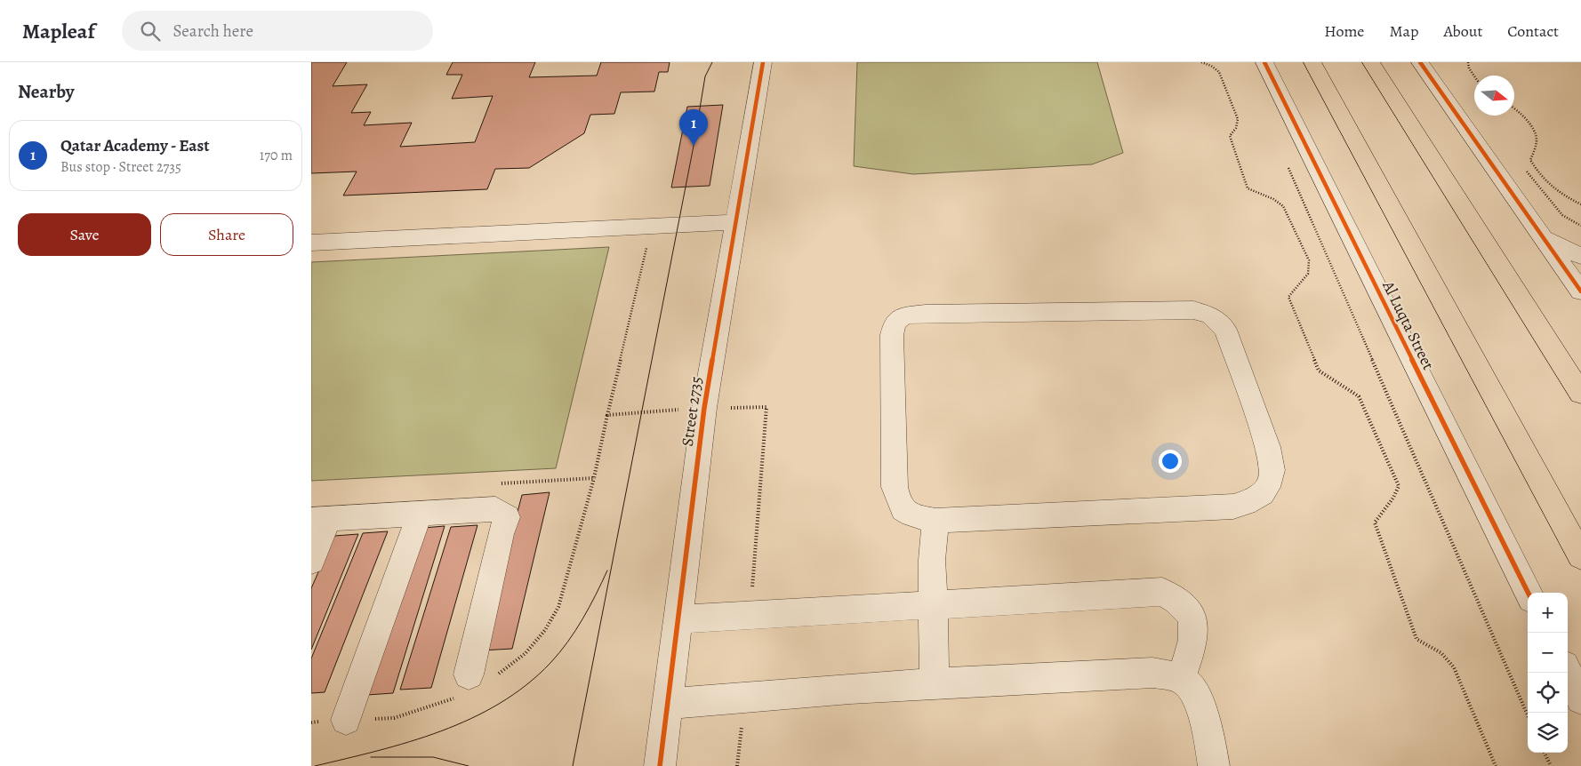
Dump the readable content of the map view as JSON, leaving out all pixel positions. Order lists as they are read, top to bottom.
{
  "streets": {
    "street": ["Al Luqta Street", "Street 2735"]
  },
  "north": "right",
  "page": {
    "header": "Mapleaf",
    "search": "Search here",
    "nav": [
      "Home",
      "Map",
      "About",
      "Contact"
    ],
    "heading": "Nearby",
    "pins": "1",
    "list": [
      {
        "mark": "1",
        "name": "Qatar Academy - East",
        "note": "Bus stop · Street 2735",
        "value": "170 m"
      }
    ],
    "buttons": ["Save", "Share"],
    "map_buttons": ["+", "−"]
  }
}
